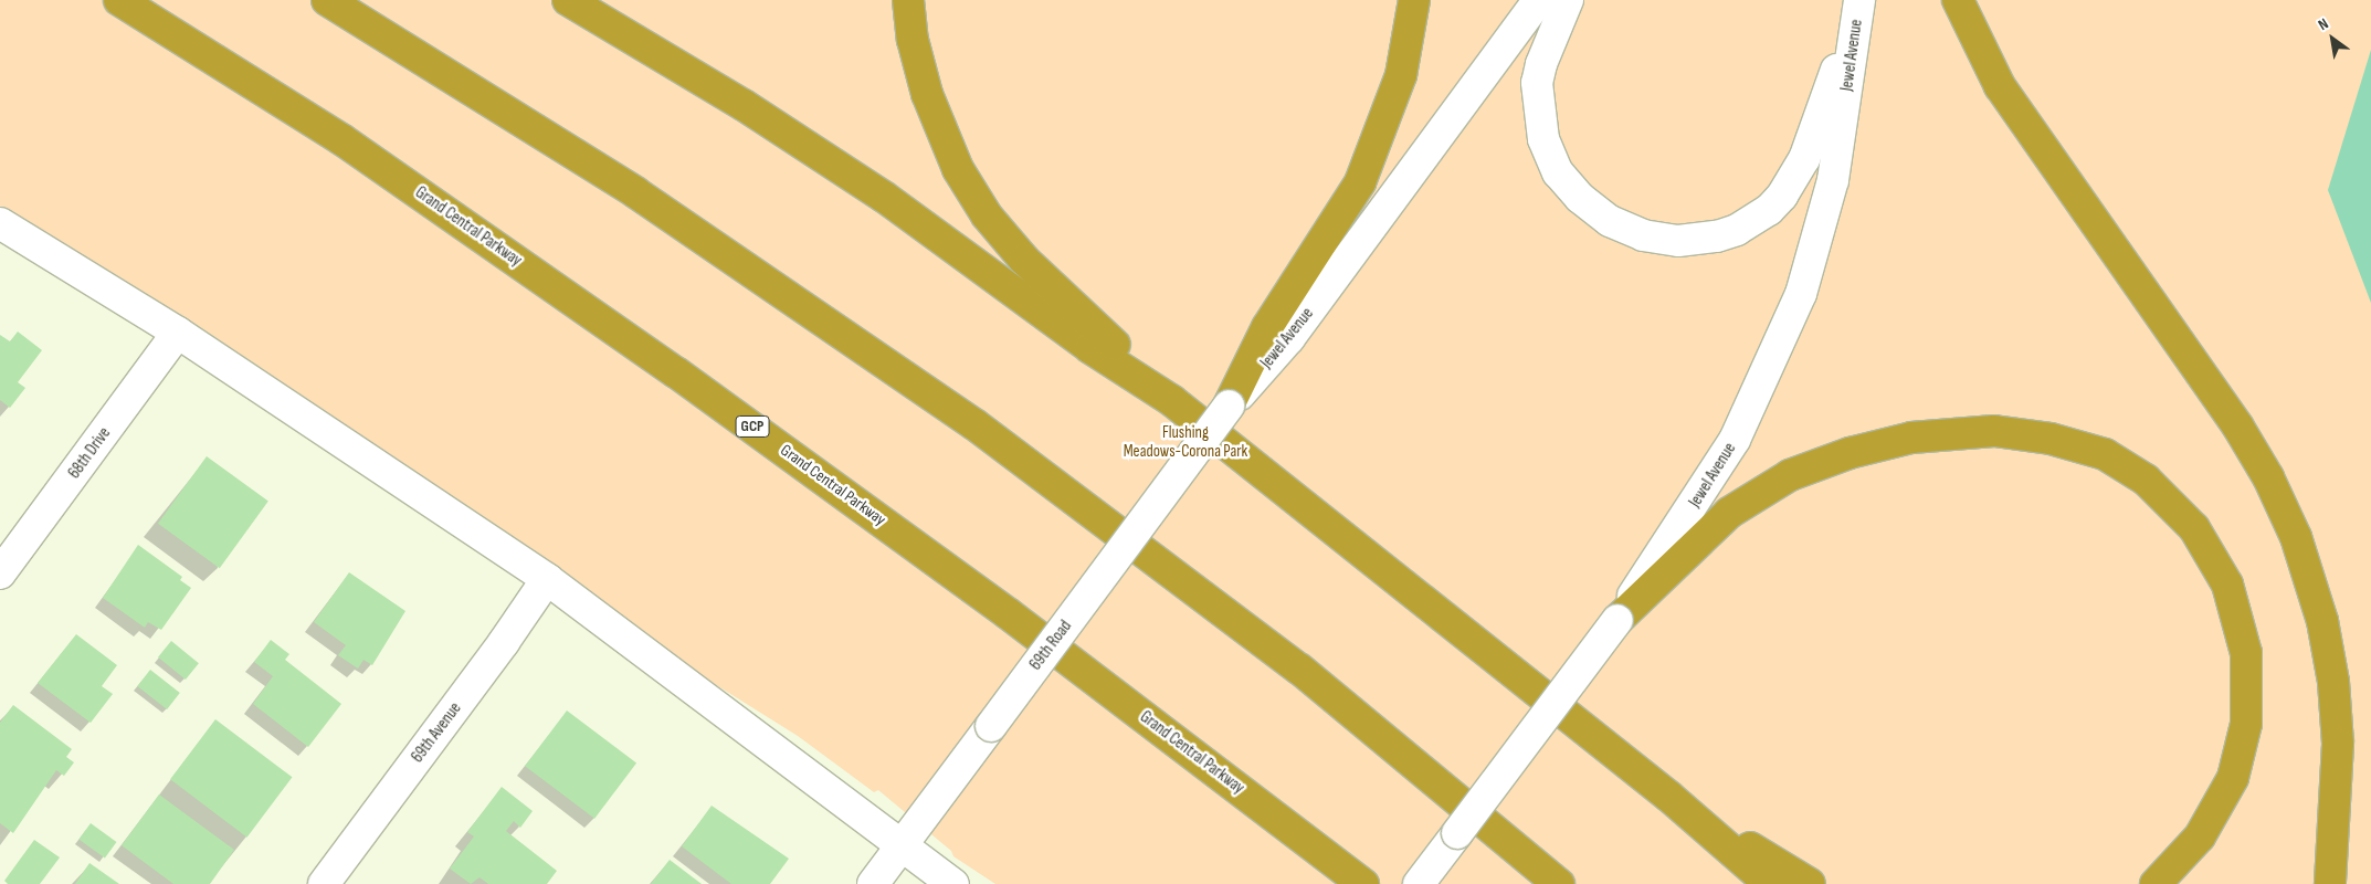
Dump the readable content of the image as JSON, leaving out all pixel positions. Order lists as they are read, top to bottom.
{
  "streets": {
    "highway": ["Grand Central Parkway", "GCP"],
    "street": [
      "Jewel Avenue",
      "68th Drive",
      "69th Road",
      "69th Avenue"
    ]
  },
  "crossings": [
    ["Jewel Avenue", "69th Road"]
  ],
  "parks": ["Flushing Meadows-Corona Park"],
  "north": "top left"
}
